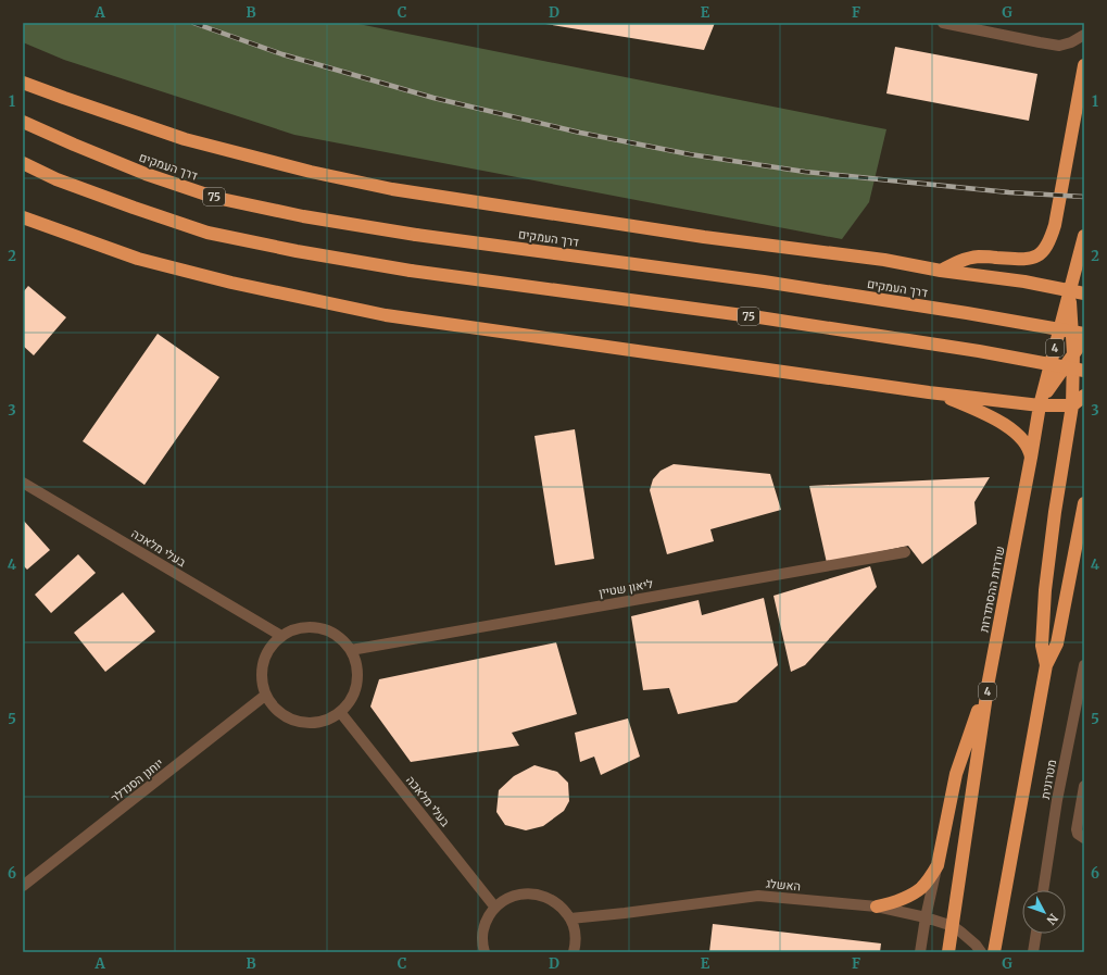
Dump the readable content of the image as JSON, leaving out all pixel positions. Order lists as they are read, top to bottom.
{
  "streets": {
    "highway": [
      "דרך העמקים",
      "75",
      "4",
      "שדרות ההסתדרות"
    ],
    "street": [
      "בעלי מלאכה",
      "ליאון שטיין",
      "מטרונית",
      "יוחנן הסנדלר",
      "האשלג"
    ]
  },
  "crossings": [
    ["בעלי מלאכה", "ליאון שטיין"],
    ["בעלי מלאכה", "יוחנן הסנדלר"],
    ["ליאון שטיין", "יוחנן הסנדלר"],
    ["שדרות ההסתדרות", "האשלג"]
  ],
  "north": "bottom right",
  "grid": {
    "columns": [
      "A",
      "B",
      "C",
      "D",
      "E",
      "F",
      "G"
    ],
    "rows": [
      "1",
      "2",
      "3",
      "4",
      "5",
      "6"
    ]
  }
}
